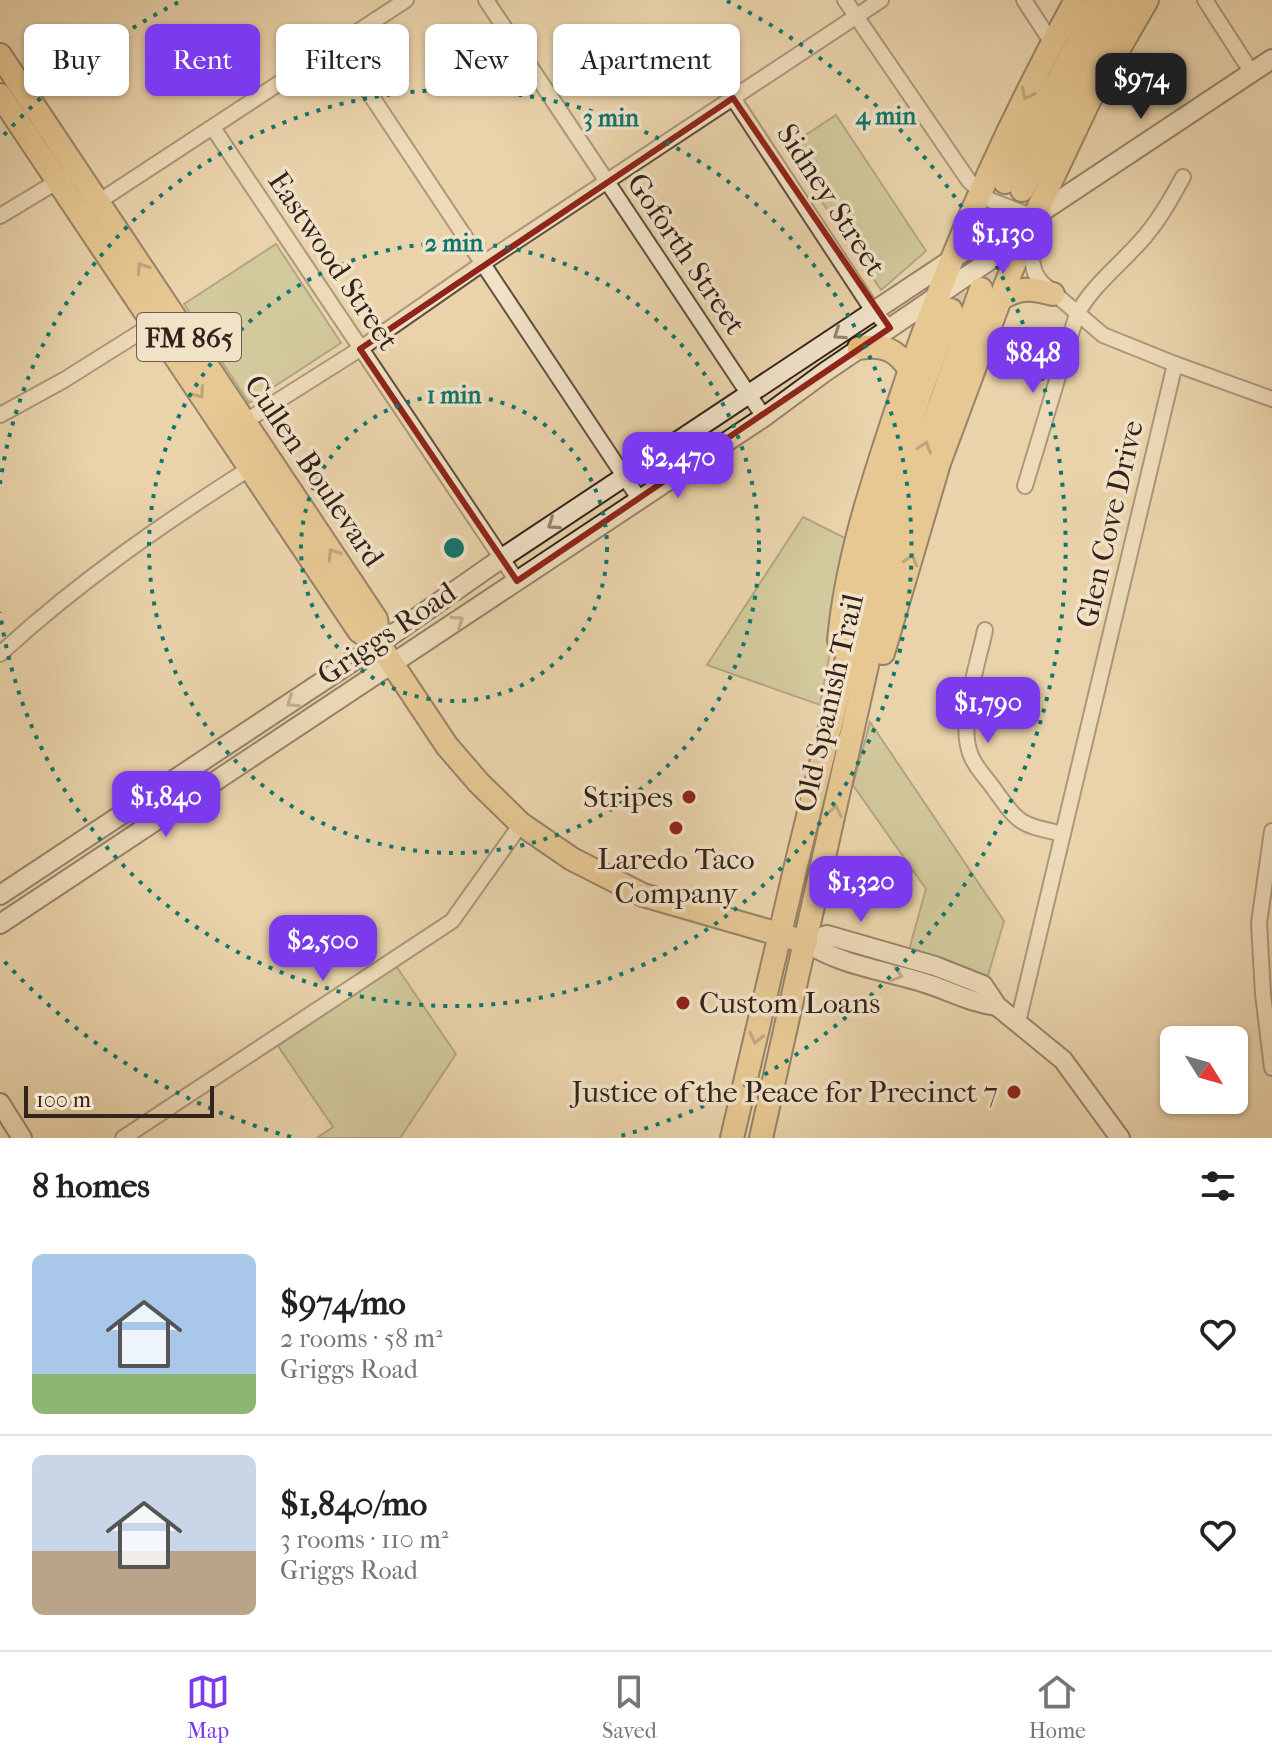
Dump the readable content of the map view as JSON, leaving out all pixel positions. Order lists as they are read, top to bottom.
{
  "streets": {
    "main road": [
      "FM 865",
      "Cullen Boulevard",
      "Griggs Road",
      "Old Spanish Trail"
    ],
    "street": [
      "Sidney Street",
      "Goforth Street",
      "Eastwood Street",
      "Glen Cove Drive"
    ]
  },
  "crossings": [
    ["Sidney Street", "Griggs Road"],
    ["Goforth Street", "Griggs Road"],
    ["Eastwood Street", "Griggs Road"],
    ["Cullen Boulevard", "Glen Cove Drive"],
    ["Cullen Boulevard", "Griggs Road"],
    ["Cullen Boulevard", "Old Spanish Trail"],
    ["Griggs Road", "Old Spanish Trail"]
  ],
  "places": [
    "Stripes",
    "Laredo Taco Company",
    "Custom Loans",
    "Justice of the Peace for Precinct 7"
  ],
  "scale_bar": "100 m",
  "north": "bottom right",
  "page": {
    "chip": [
      "Buy",
      "Rent",
      "Filters",
      "New",
      "Apartment"
    ],
    "price": [
      "$974",
      "$1,130",
      "$848",
      "$2,470",
      "$1,790",
      "$1,840",
      "$1,320",
      "$2,500"
    ],
    "scale": "100 m",
    "heading": "8 homes",
    "list": [
      {
        "name": "$974/mo",
        "note": "2 rooms · 58 m² · Griggs Road"
      },
      {
        "name": "$1,840/mo",
        "note": "3 rooms · 110 m² · Griggs Road"
      }
    ],
    "tabs": ["Map", "Saved", "Home"]
  },
  "rings": [
    "4 min",
    "3 min",
    "2 min",
    "1 min"
  ]
}
